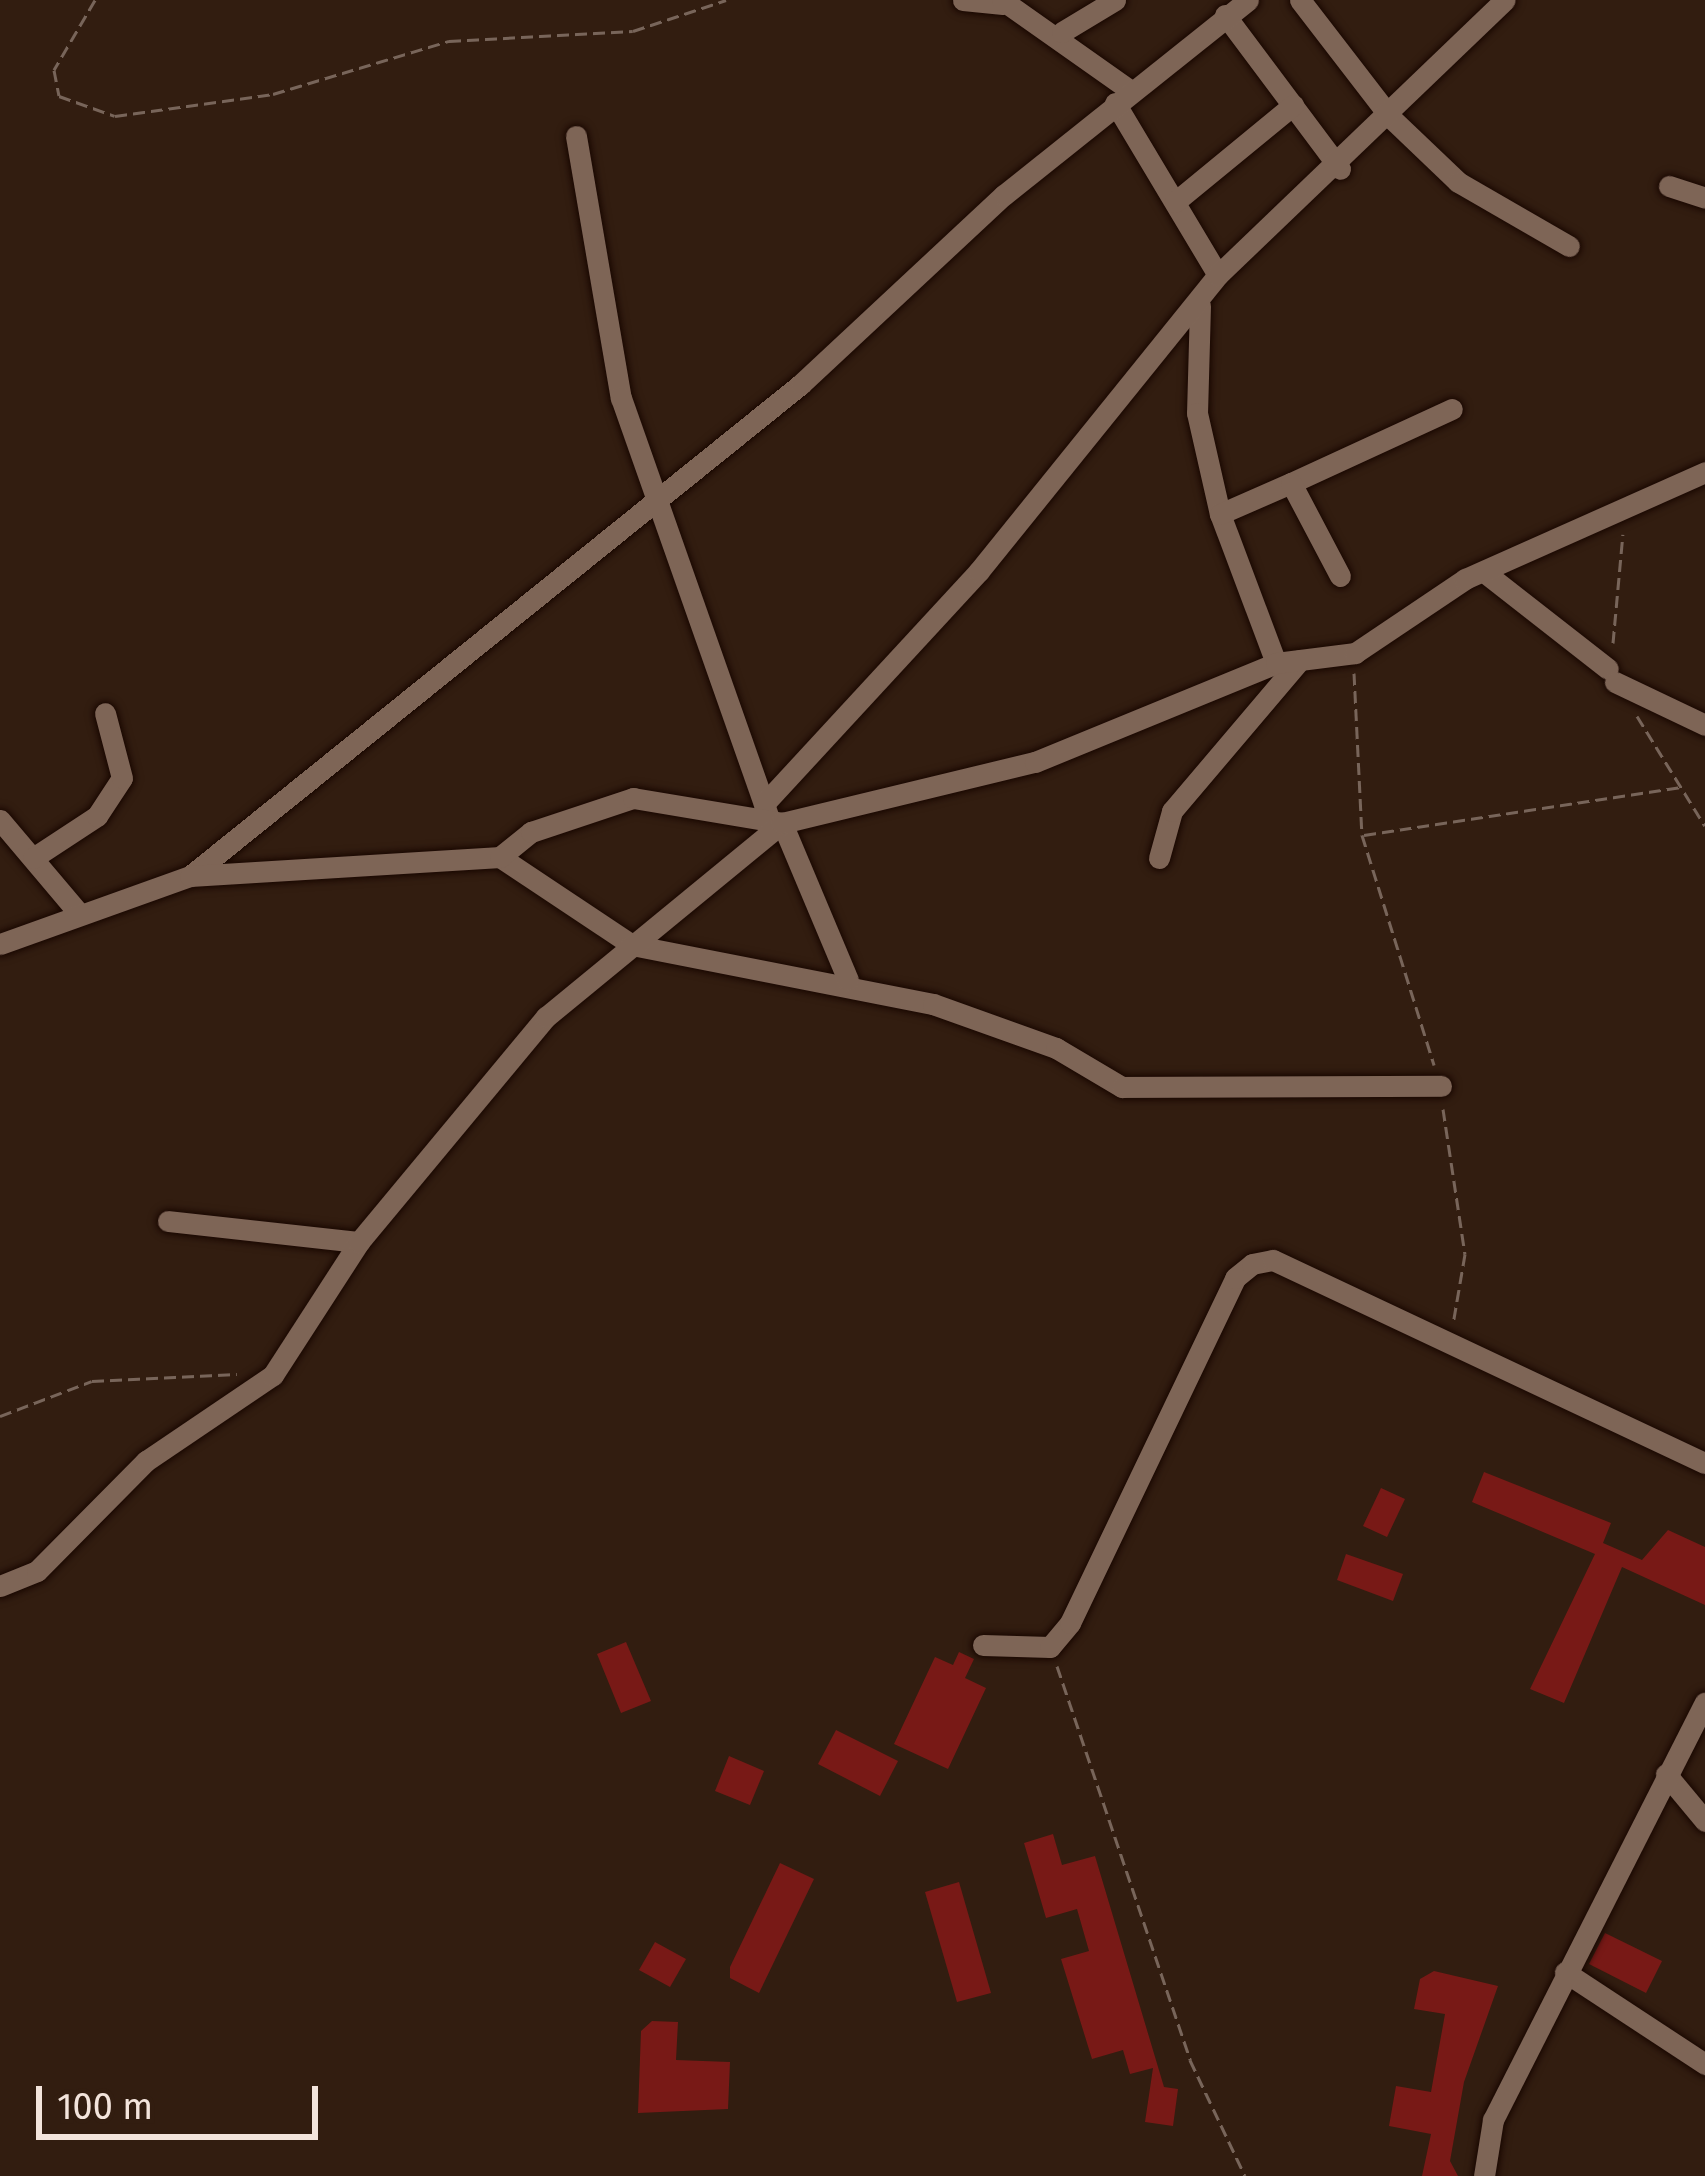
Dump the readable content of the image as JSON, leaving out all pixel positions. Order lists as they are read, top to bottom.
{
  "scale_bar": "100 m"
}
